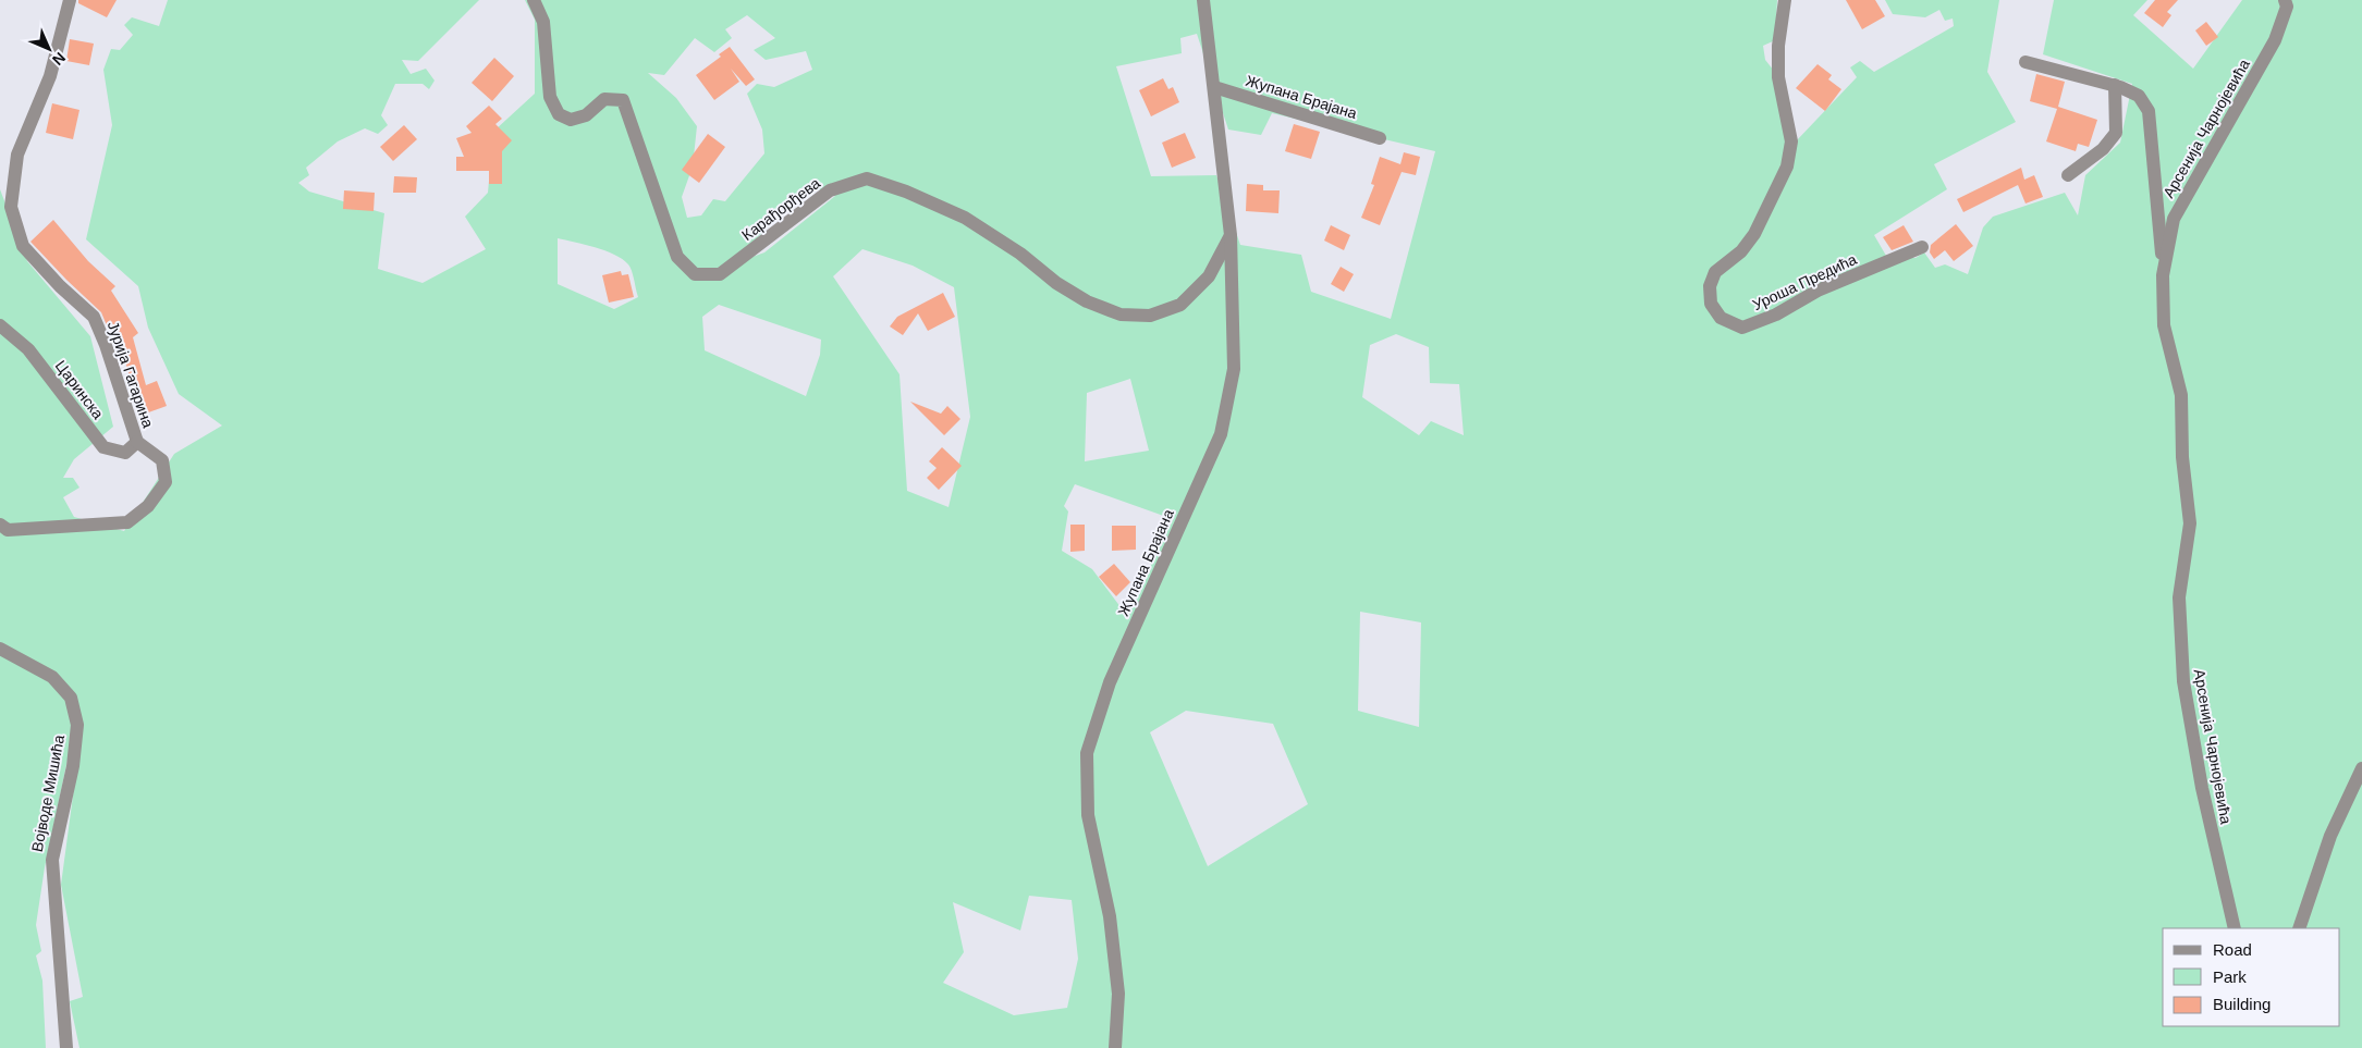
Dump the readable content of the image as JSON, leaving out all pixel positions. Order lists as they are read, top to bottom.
{
  "streets": {
    "street": [
      "Жупана Брајана",
      "Арсенија Чарнојевића",
      "Карађорђева",
      "Уроша Предића",
      "Јурија Гагарина",
      "Царинска",
      "Војводе Мишића"
    ]
  },
  "crossings": [
    ["Жупана Брајана", "Карађорђева"],
    ["Јурија Гагарина", "Царинска"]
  ],
  "legend": ["Road", "Park", "Building"],
  "north": "bottom right"
}
